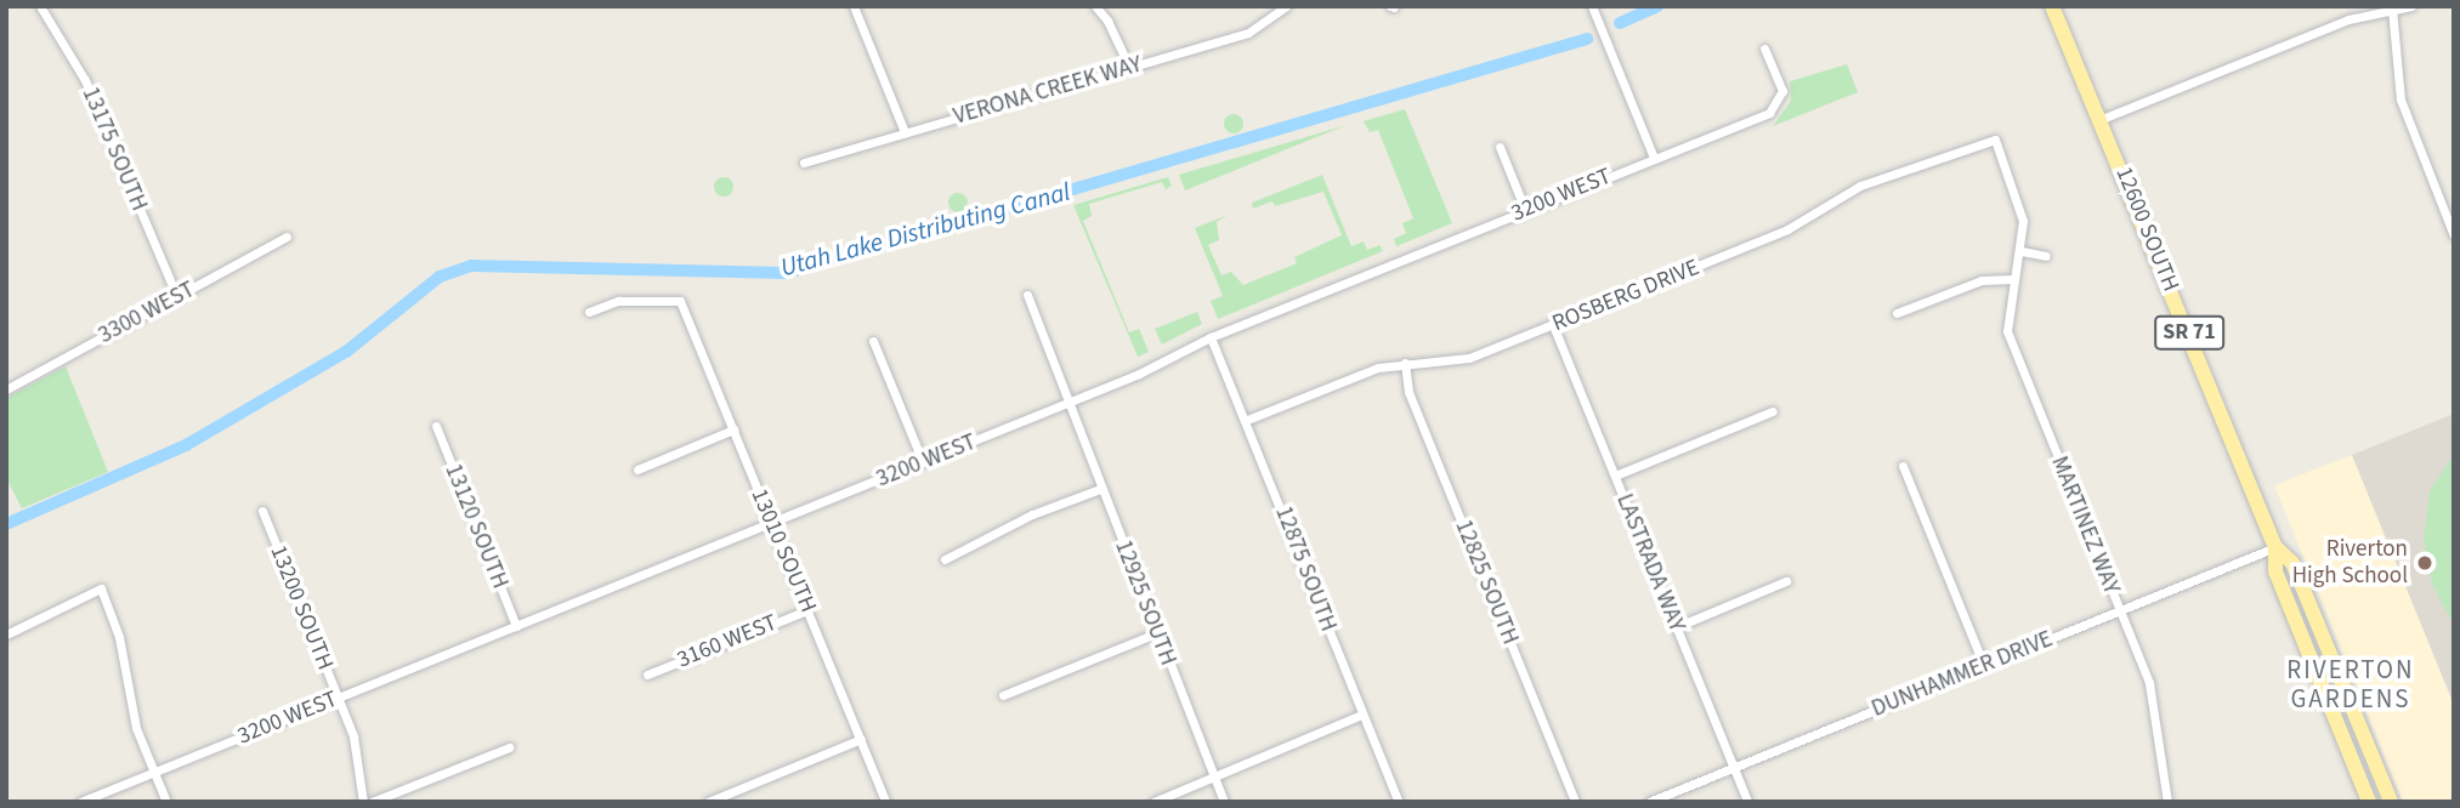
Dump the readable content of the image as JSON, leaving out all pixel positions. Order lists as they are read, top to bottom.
{
  "streets": {
    "main road": ["12600 SOUTH", "SR 71"],
    "street": [
      "VERONA CREEK WAY",
      "13175 SOUTH",
      "3200 WEST",
      "ROSBERG DRIVE",
      "3300 WEST",
      "MARTINEZ WAY",
      "13120 SOUTH",
      "13010 SOUTH",
      "LASTRADA WAY",
      "12875 SOUTH",
      "12825 SOUTH",
      "12925 SOUTH",
      "13200 SOUTH",
      "3160 WEST",
      "DUNHAMMER DRIVE"
    ]
  },
  "crossings": [
    ["13175 SOUTH", "3300 WEST"],
    ["3200 WEST", "13120 SOUTH"],
    ["3200 WEST", "13010 SOUTH"],
    ["3200 WEST", "12875 SOUTH"],
    ["3200 WEST", "12925 SOUTH"],
    ["3200 WEST", "13200 SOUTH"],
    ["12600 SOUTH", "DUNHAMMER DRIVE"],
    ["ROSBERG DRIVE", "MARTINEZ WAY"],
    ["ROSBERG DRIVE", "LASTRADA WAY"],
    ["ROSBERG DRIVE", "12875 SOUTH"],
    ["ROSBERG DRIVE", "12825 SOUTH"],
    ["MARTINEZ WAY", "DUNHAMMER DRIVE"],
    ["13010 SOUTH", "3160 WEST"],
    ["LASTRADA WAY", "DUNHAMMER DRIVE"]
  ],
  "districts": ["RIVERTON GARDENS"],
  "water": ["Utah Lake Distributing Canal"],
  "places": ["Riverton High School"]
}
